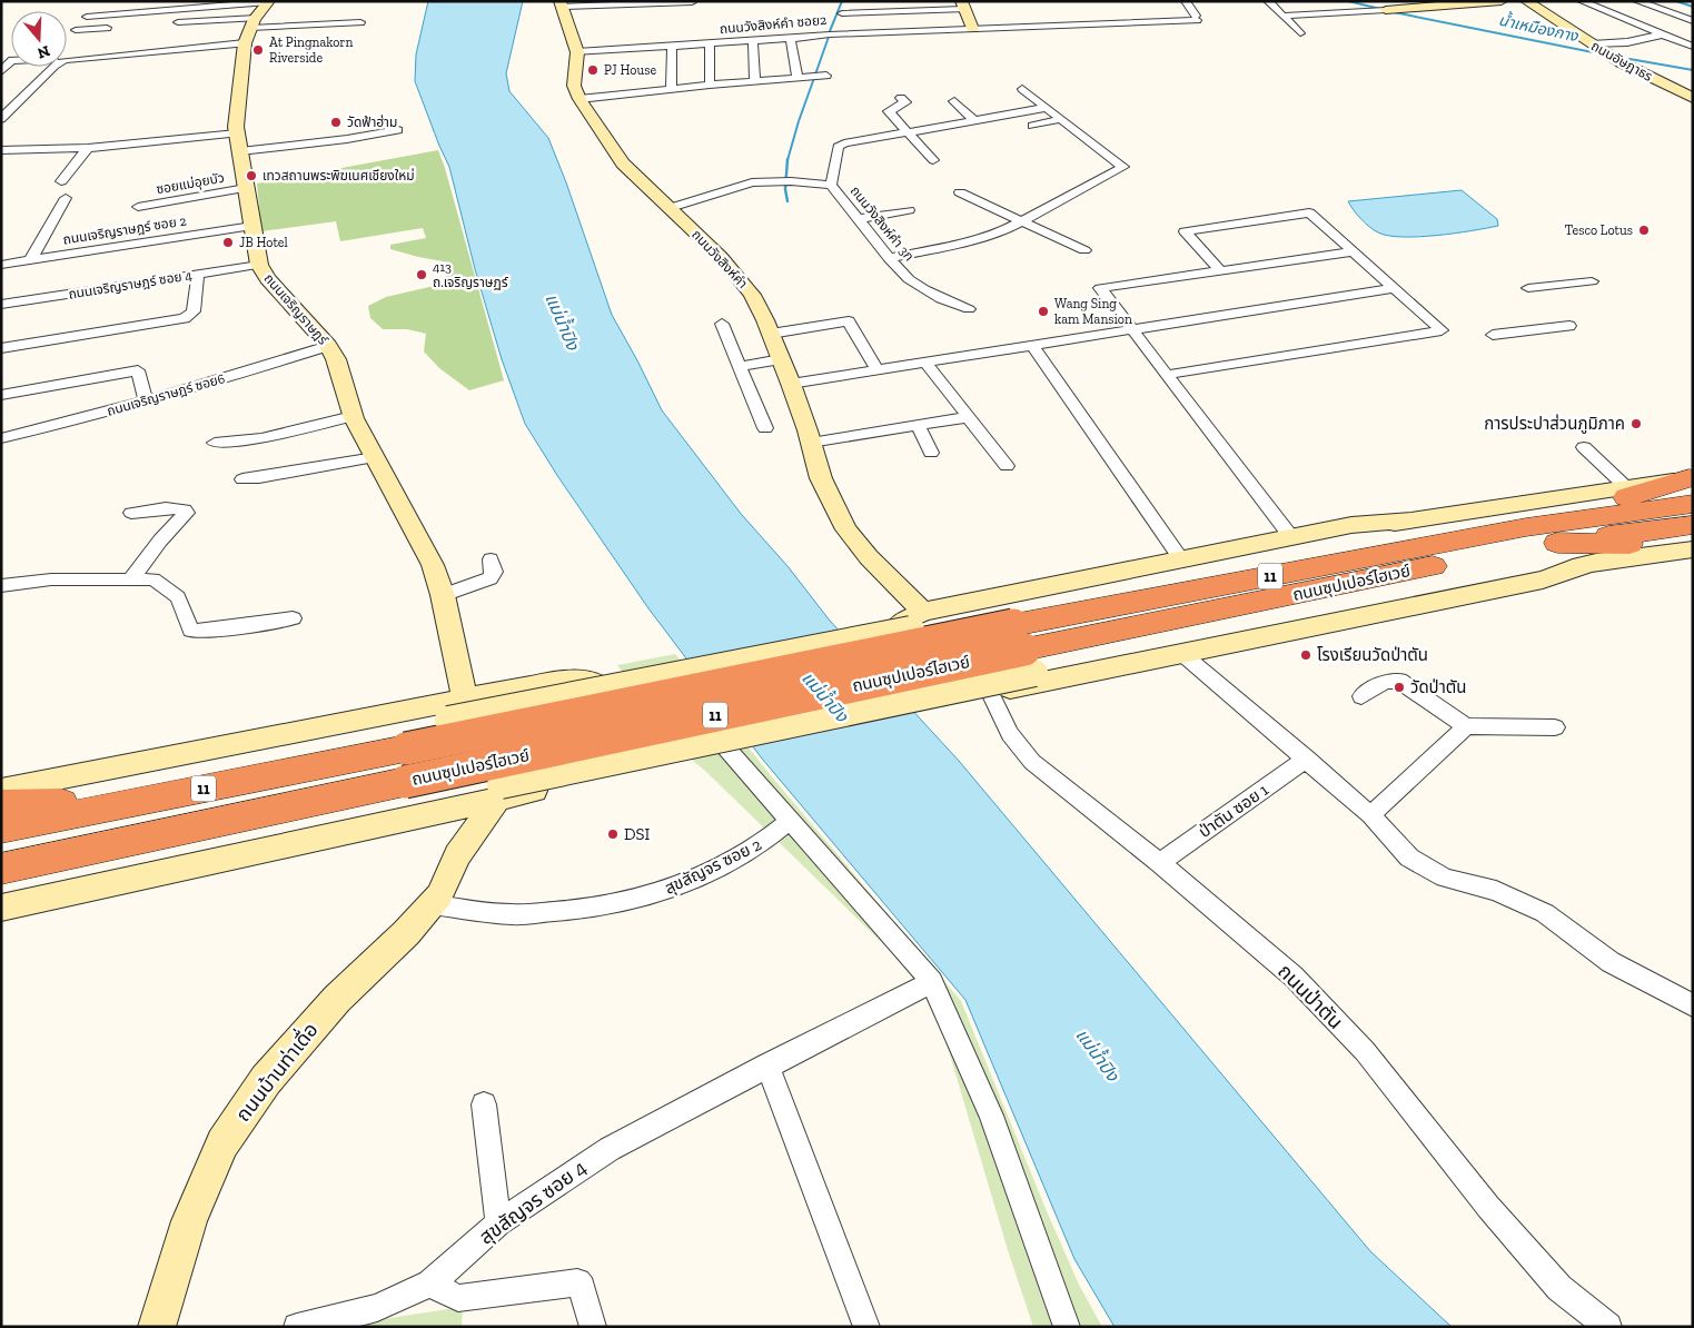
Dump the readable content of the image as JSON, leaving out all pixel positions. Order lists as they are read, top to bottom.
{
  "streets": {
    "highway": ["11", "ถนนซุปเปอร์ไฮเวย์"],
    "main road": [
      "ถนนอัษฎาธร",
      "ถนนวังสิงห์คำ",
      "ถนนเจริญราษฎร์",
      "ถนนบ้านท่าเดื่อ"
    ],
    "street": [
      "ถนนวังสิงห์คำ ซอย2",
      "ซอยแม่อุยบัว",
      "ถนนวังสิงห์คำ 3ก",
      "ถนนเจริญราษฎร์ ซอย 2",
      "ถนนเจริญราษฎร์ ซอย 4",
      "ถนนเจริญราษฎร์ ซอย6",
      "ป่าตัน ซอย 1",
      "สุขสัญจร ซอย 2",
      "ถนนป่าตัน",
      "สุขสัญจร ซอย 4"
    ]
  },
  "crossings": [
    ["ถนนวังสิงห์คำ ซอย2", "ถนนวังสิงห์คำ"],
    ["ซอยแม่อุยบัว", "ถนนเจริญราษฎร์"],
    ["ถนนวังสิงห์คำ 3ก", "ถนนวังสิงห์คำ"],
    ["ถนนเจริญราษฎร์ ซอย 2", "ถนนเจริญราษฎร์"],
    ["ถนนเจริญราษฎร์ ซอย 4", "ถนนเจริญราษฎร์"],
    ["ถนนเจริญราษฎร์", "ถนนเจริญราษฎร์ ซอย6"],
    ["ป่าตัน ซอย 1", "ถนนป่าตัน"],
    ["สุขสัญจร ซอย 2", "ถนนบ้านท่าเดื่อ"]
  ],
  "water": ["น้ำเหมืองกาง", "แม่น้ำปิง"],
  "places": [
    "At Pingnakorn Riverside",
    "PJ House",
    "วัดฟ้าฮ่าม",
    "เทวสถานพระพิฆเนศเชียงใหม่",
    "Tesco Lotus",
    "JB Hotel",
    "413 ถ.เจริญราษฏร์",
    "Wang Sing kam Mansion",
    "การประปาส่วนภูมิภาค",
    "โรงเรียนวัดป่าตัน",
    "วัดป่าตัน",
    "DSI"
  ],
  "north": "bottom"
}
